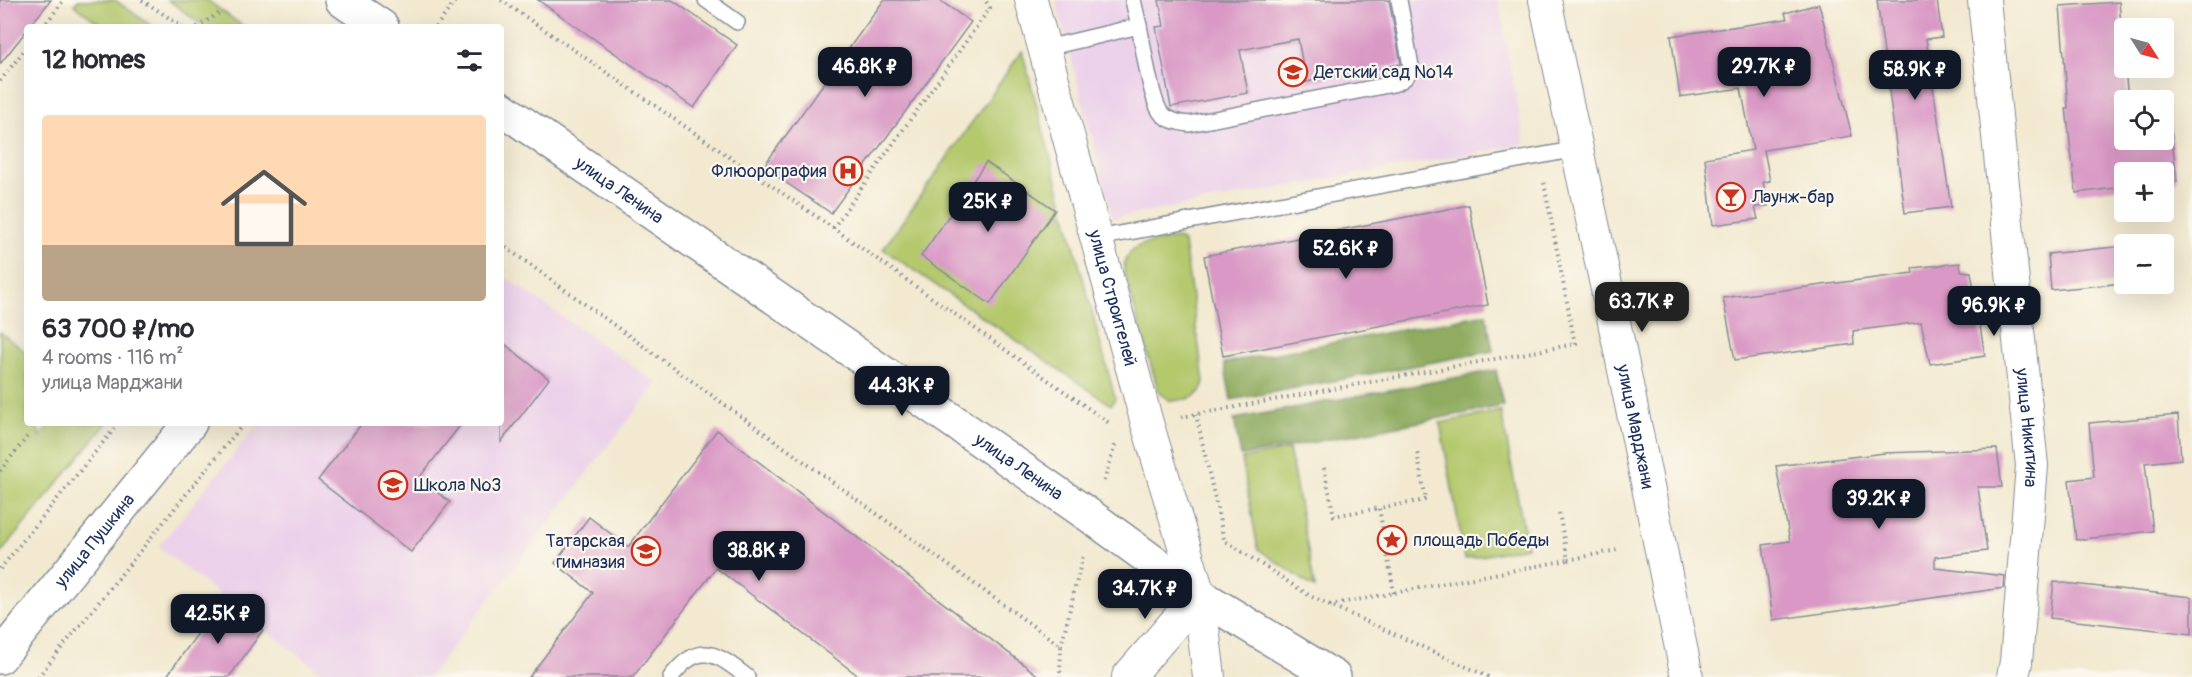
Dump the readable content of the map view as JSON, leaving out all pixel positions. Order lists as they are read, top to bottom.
{
  "streets": {
    "main road": ["улица Ленина", "улица Пушкина"],
    "street": ["улица Строителей", "улица Марджани", "улица Никитина"]
  },
  "crossings": [
    ["улица Ленина", "улица Строителей"]
  ],
  "places": {
    "school or university": ["Детский сад №14", "Школа №3", "Татарская гимназия"],
    "hospital": ["Флюорография"],
    "bar": ["Лаунж-бар"],
    "place": ["площадь Победы"]
  },
  "north": "bottom right",
  "page": {
    "map_buttons": ["+", "−"],
    "heading": "12 homes",
    "price": [
      "46.8K ₽",
      "29.7K ₽",
      "58.9K ₽",
      "25K ₽",
      "52.6K ₽",
      "63.7K ₽",
      "96.9K ₽",
      "44.3K ₽",
      "39.2K ₽",
      "38.8K ₽",
      "34.7K ₽",
      "42.5K ₽"
    ],
    "list": [
      {
        "name": "63 700 ₽/mo",
        "note": "4 rooms · 116 m² · улица Марджани"
      }
    ]
  }
}
